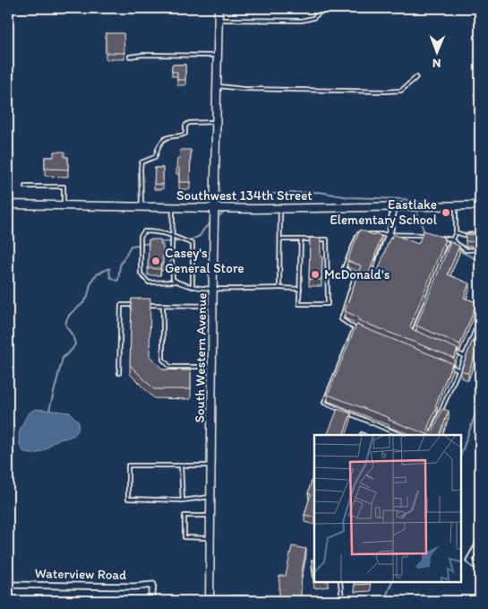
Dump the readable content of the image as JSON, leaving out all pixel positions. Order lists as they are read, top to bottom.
{
  "streets": {
    "main road": ["Southwest 134th Street", "South Western Avenue"],
    "street": ["Waterview Road"]
  },
  "crossings": [
    ["Southwest 134th Street", "South Western Avenue"]
  ],
  "places": ["Eastlake Elementary School", "Casey's General Store", "McDonald's"],
  "north": "bottom"
}
